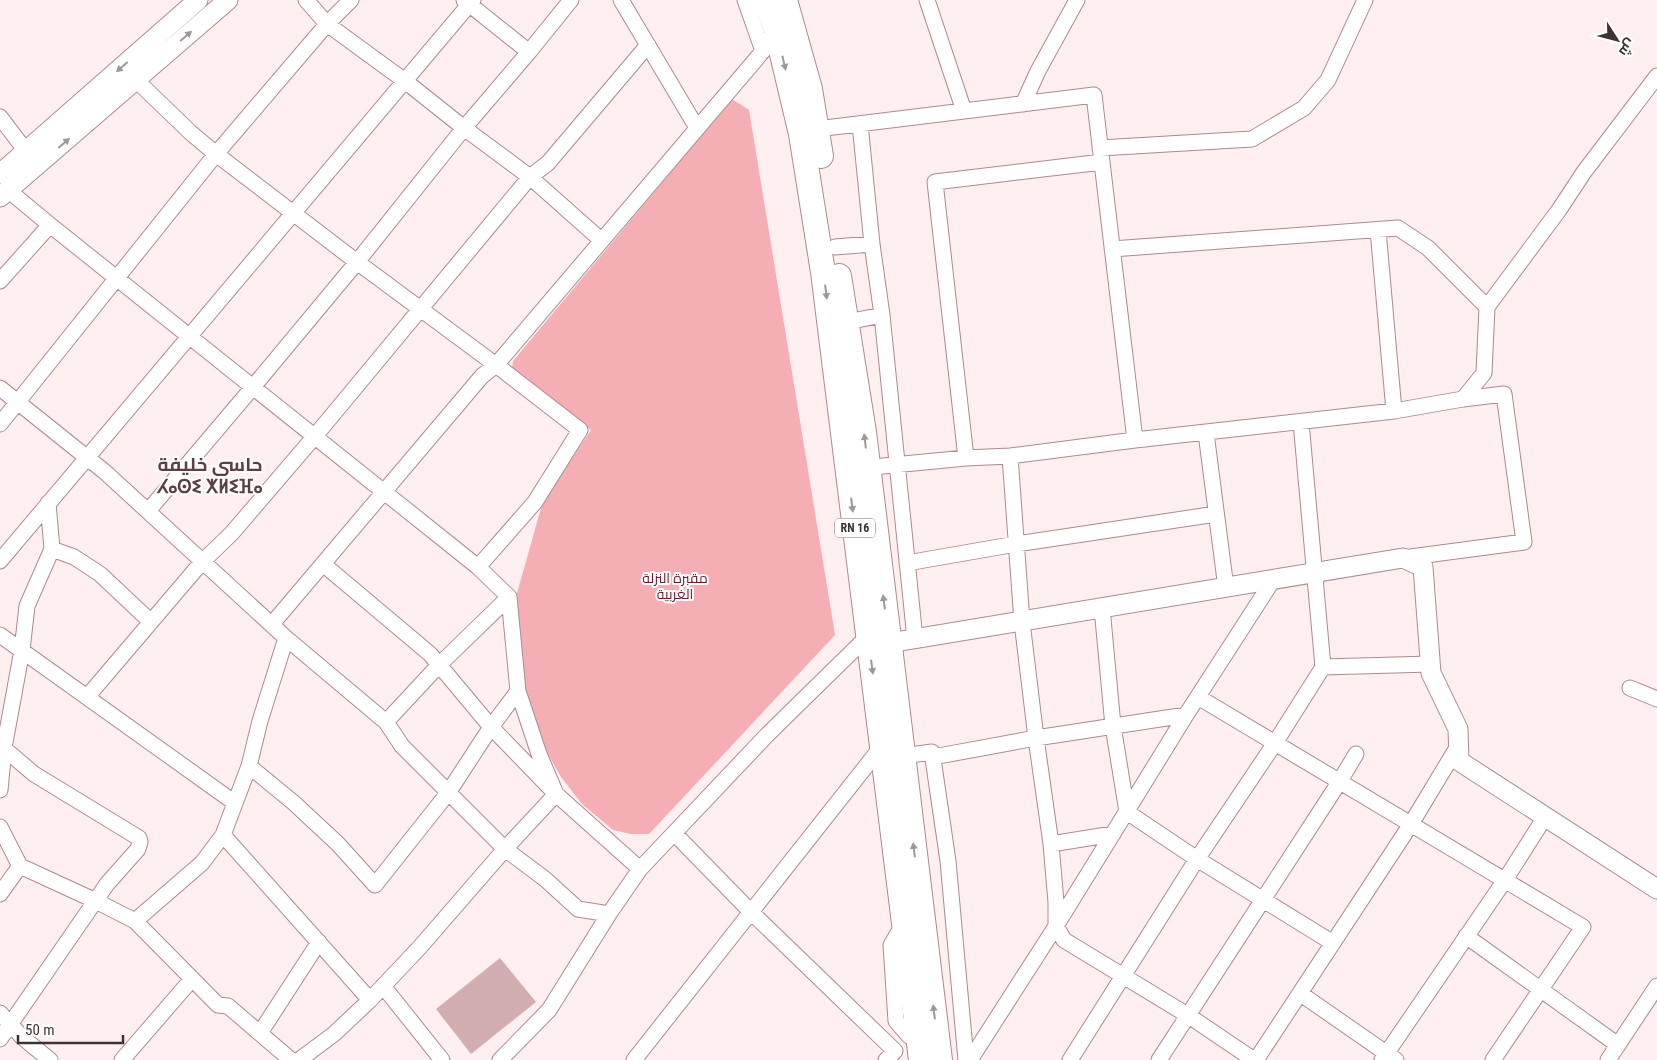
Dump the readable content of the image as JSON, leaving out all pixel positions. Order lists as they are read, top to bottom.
{
  "streets": {
    "main road": ["RN 16"]
  },
  "districts": ["حاسي خليفة ⵃⴰⵙⵉ ⵅⵍⵉⴼⴰ"],
  "parks": ["مقبرة النزلة الغربية"],
  "scale_bar": "50 m",
  "north": "bottom right"
}
